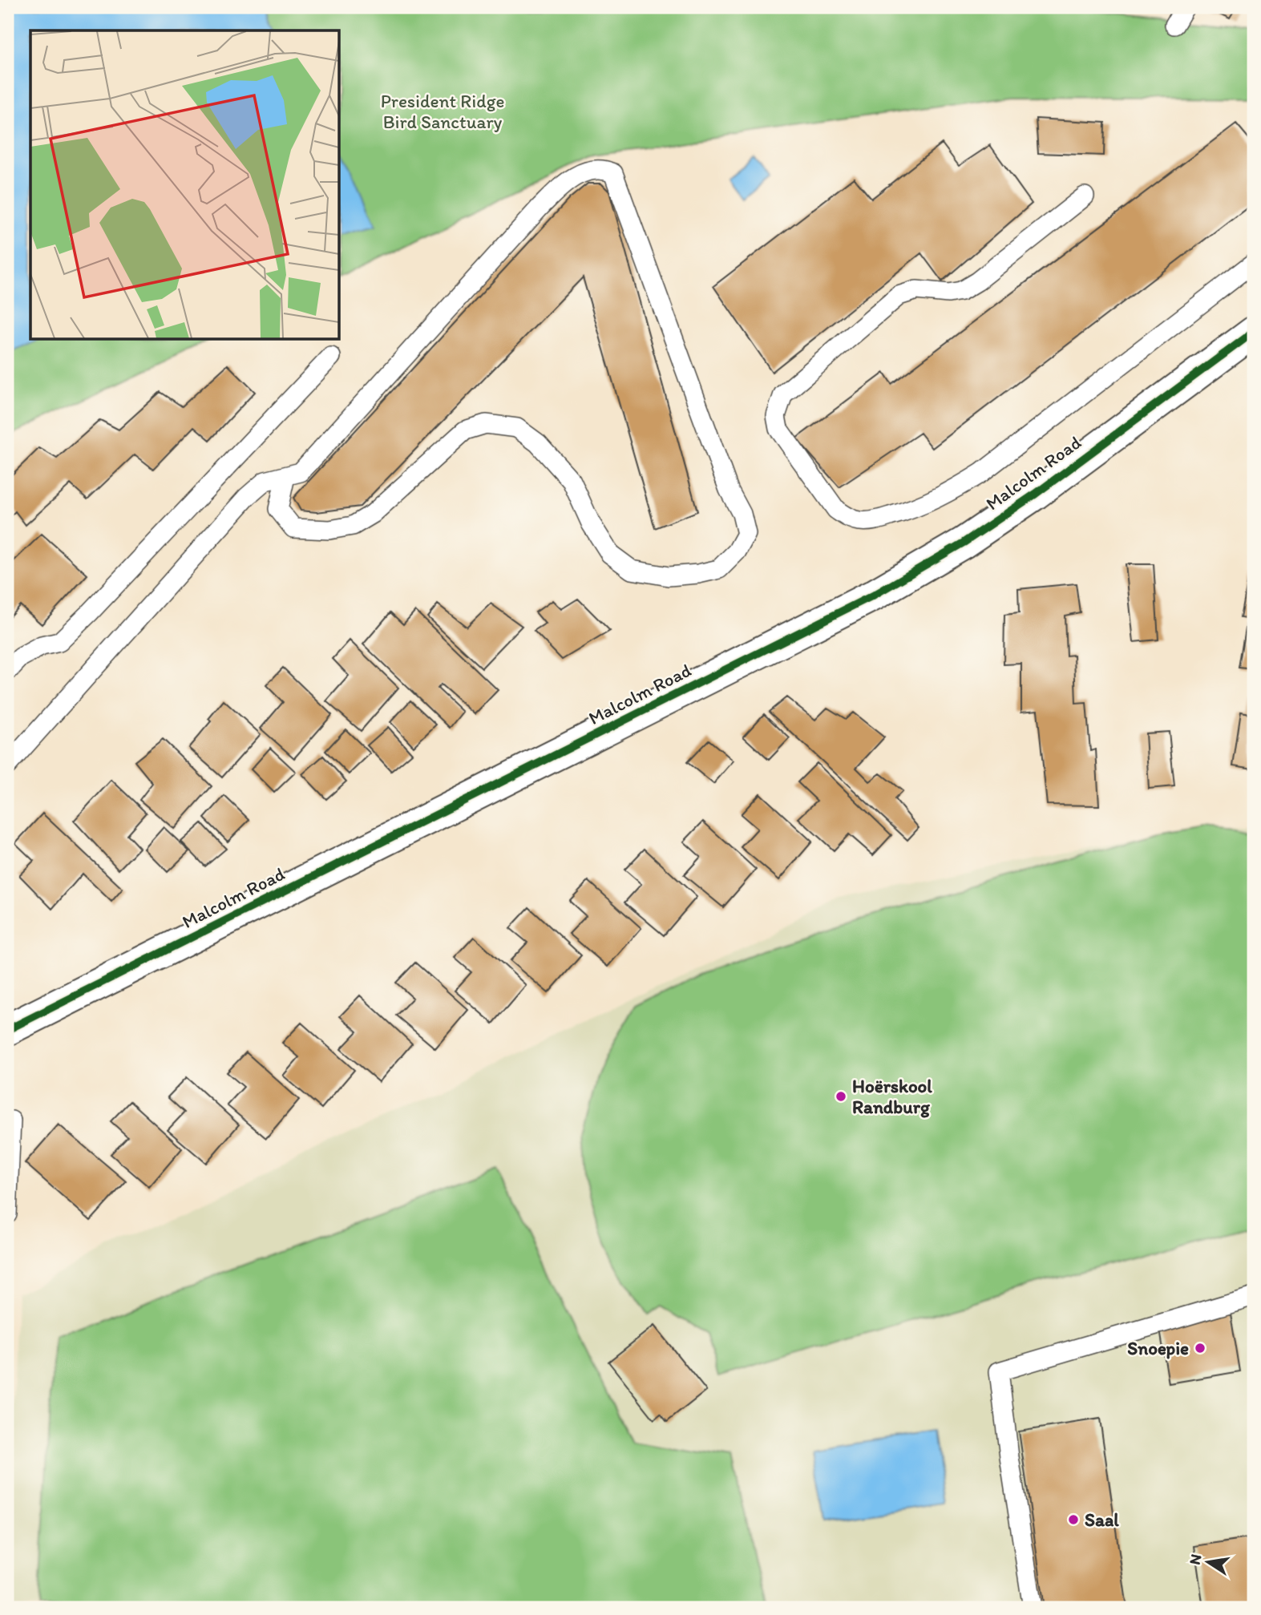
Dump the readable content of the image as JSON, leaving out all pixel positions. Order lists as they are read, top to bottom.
{
  "streets": {
    "street": ["Malcolm Road"]
  },
  "parks": ["President Ridge Bird Sanctuary"],
  "places": ["Hoërskool Randburg", "Snoepie", "Saal"],
  "north": "left"
}
